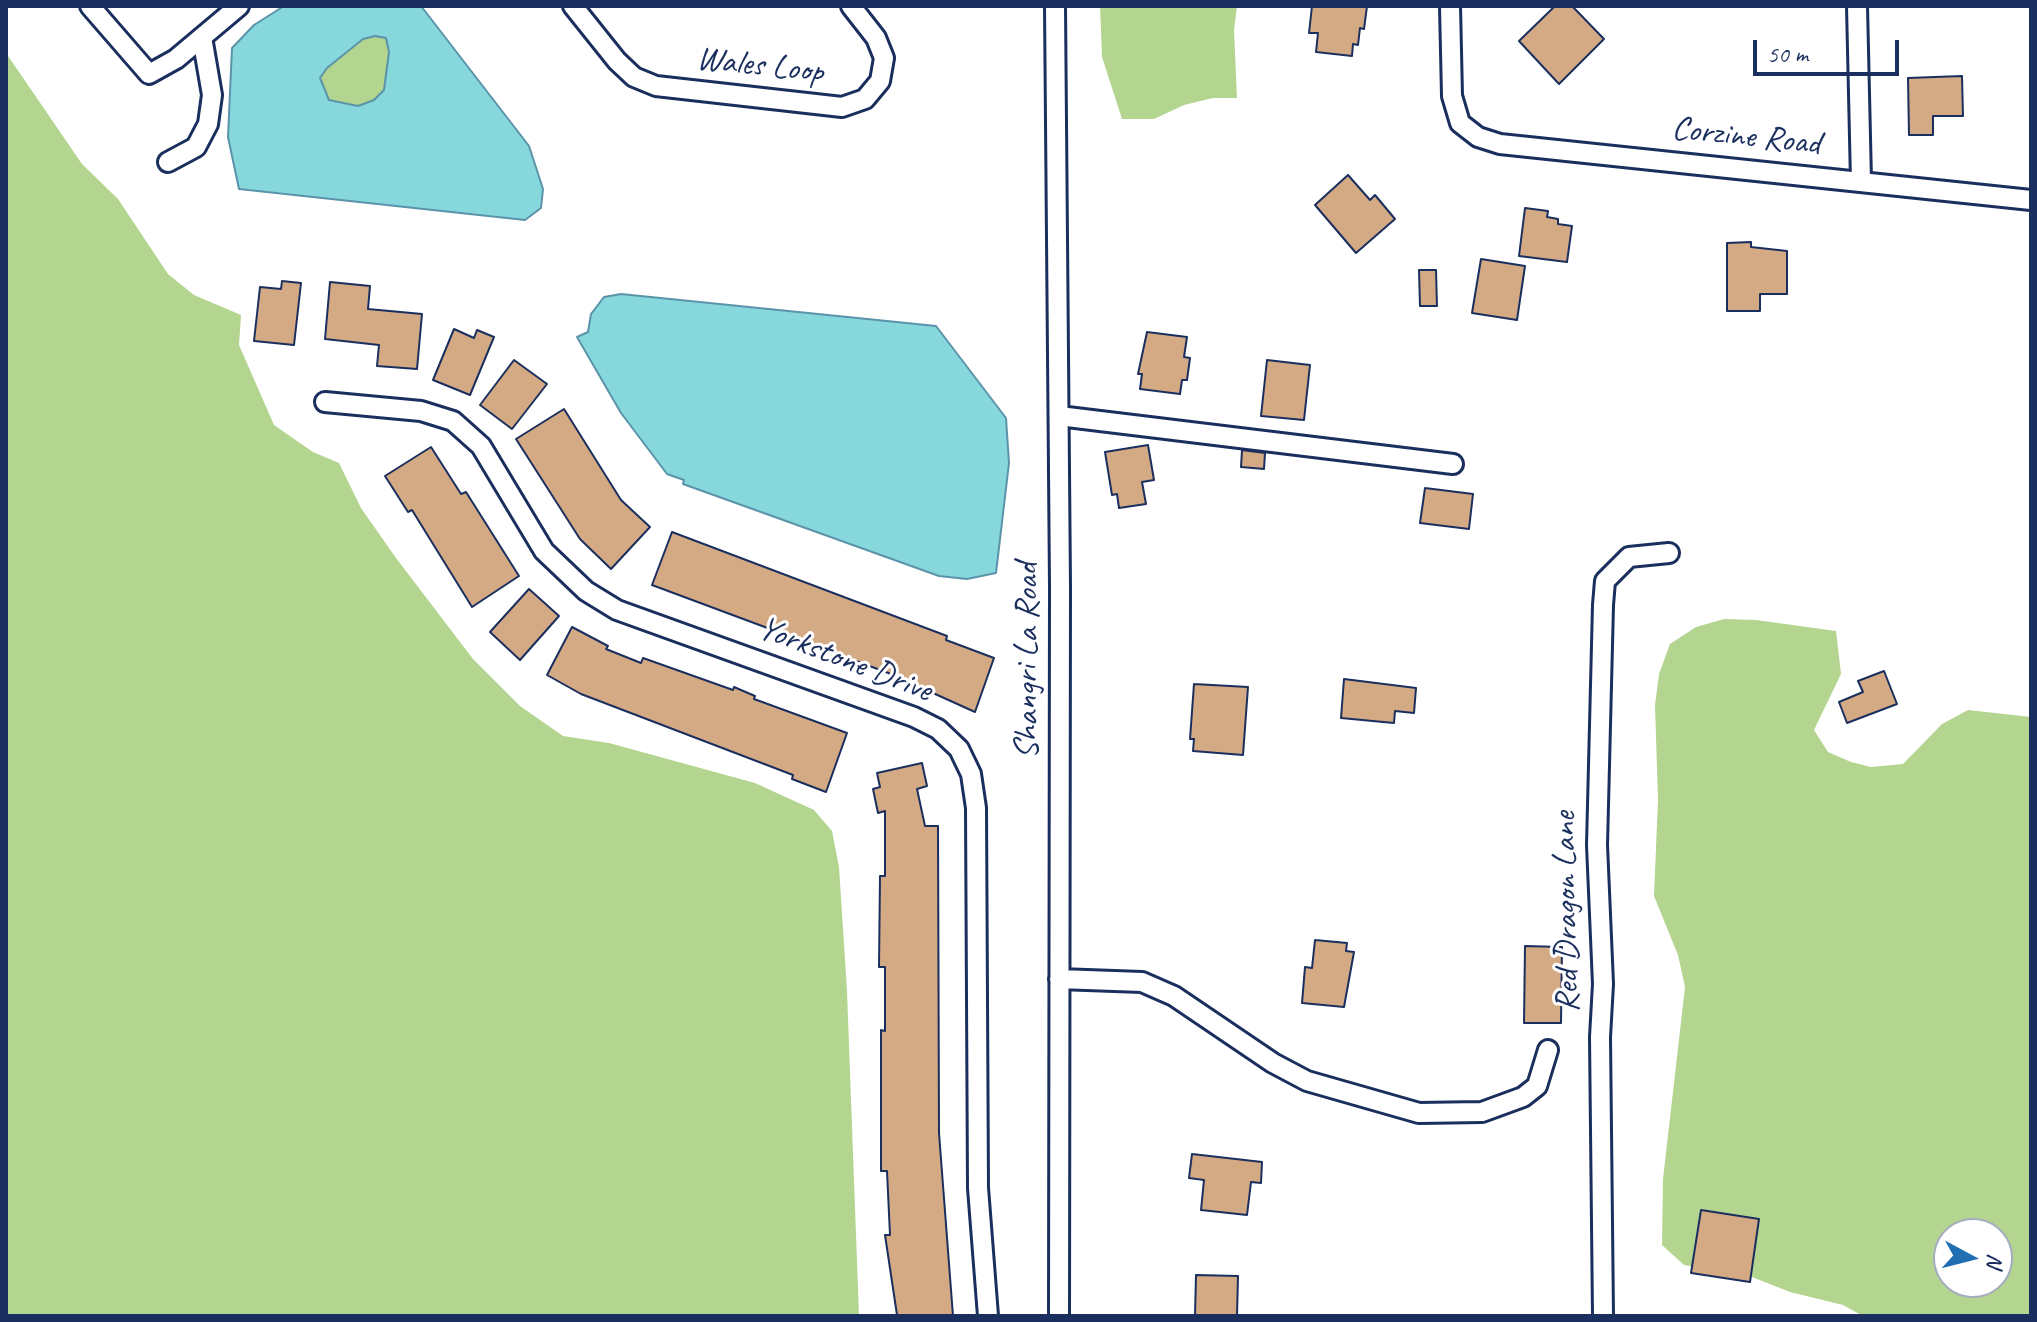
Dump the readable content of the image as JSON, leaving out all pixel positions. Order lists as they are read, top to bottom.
{
  "streets": {
    "street": [
      "Wales Loop",
      "Corzine Road",
      "Yorkstone Drive",
      "Shangri La Road",
      "Red Dragon Lane"
    ]
  },
  "scale_bar": "50 m",
  "north": "right"
}
